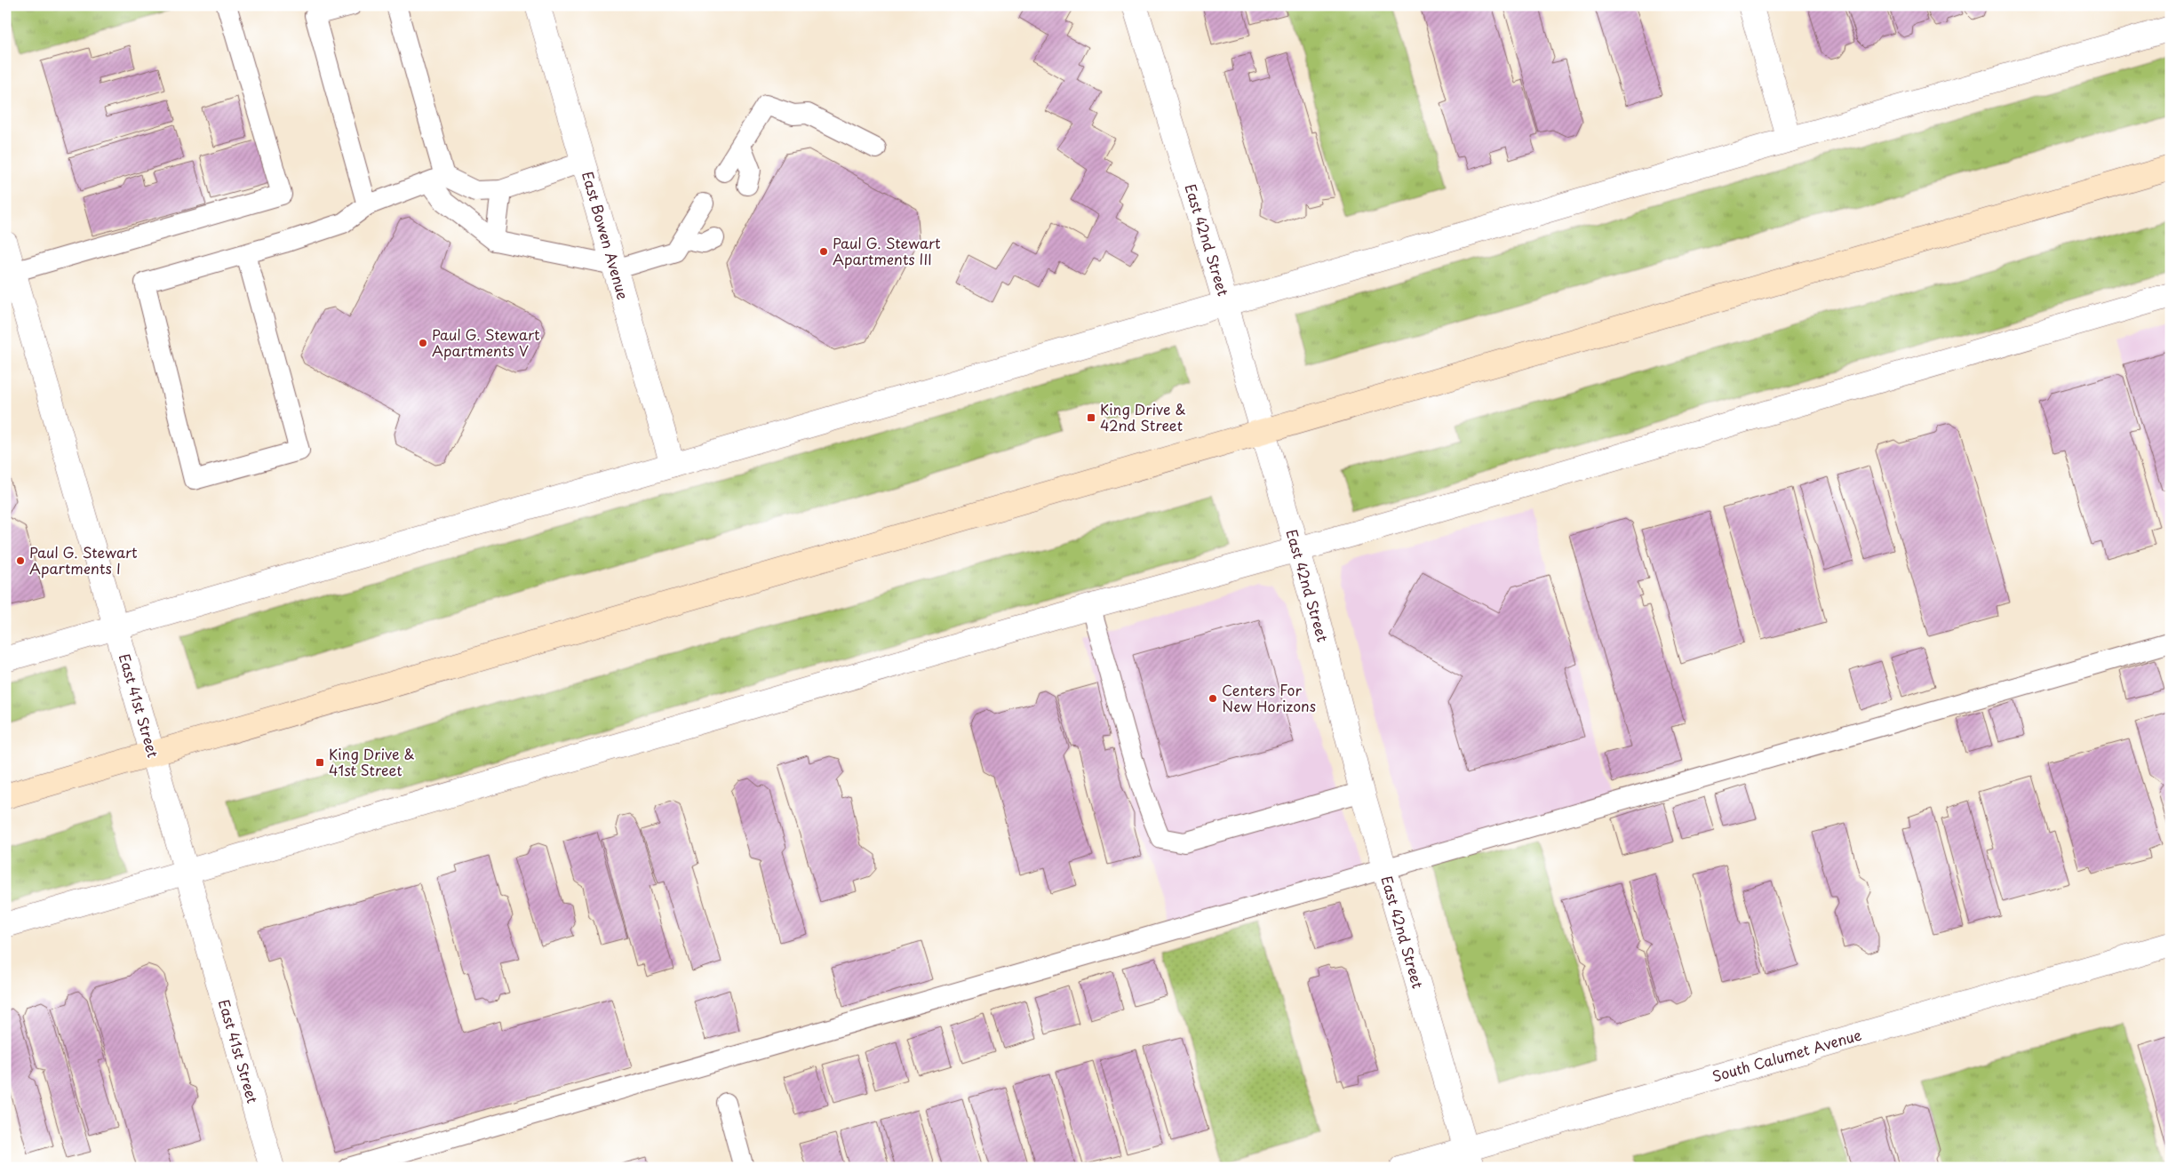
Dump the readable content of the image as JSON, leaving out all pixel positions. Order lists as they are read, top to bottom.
{
  "streets": {
    "street": [
      "East Bowen Avenue",
      "East 42nd Street",
      "East 41st Street",
      "South Calumet Avenue"
    ]
  },
  "crossings": [
    ["East 42nd Street", "South Calumet Avenue"]
  ],
  "places": {
    "other": [
      "Paul G. Stewart Apartments III",
      "Paul G. Stewart Apartments V",
      "Paul G. Stewart Apartments I",
      "Centers For New Horizons"
    ],
    "transit": ["King Drive & 42nd Street", "King Drive & 41st Street"]
  }
}
